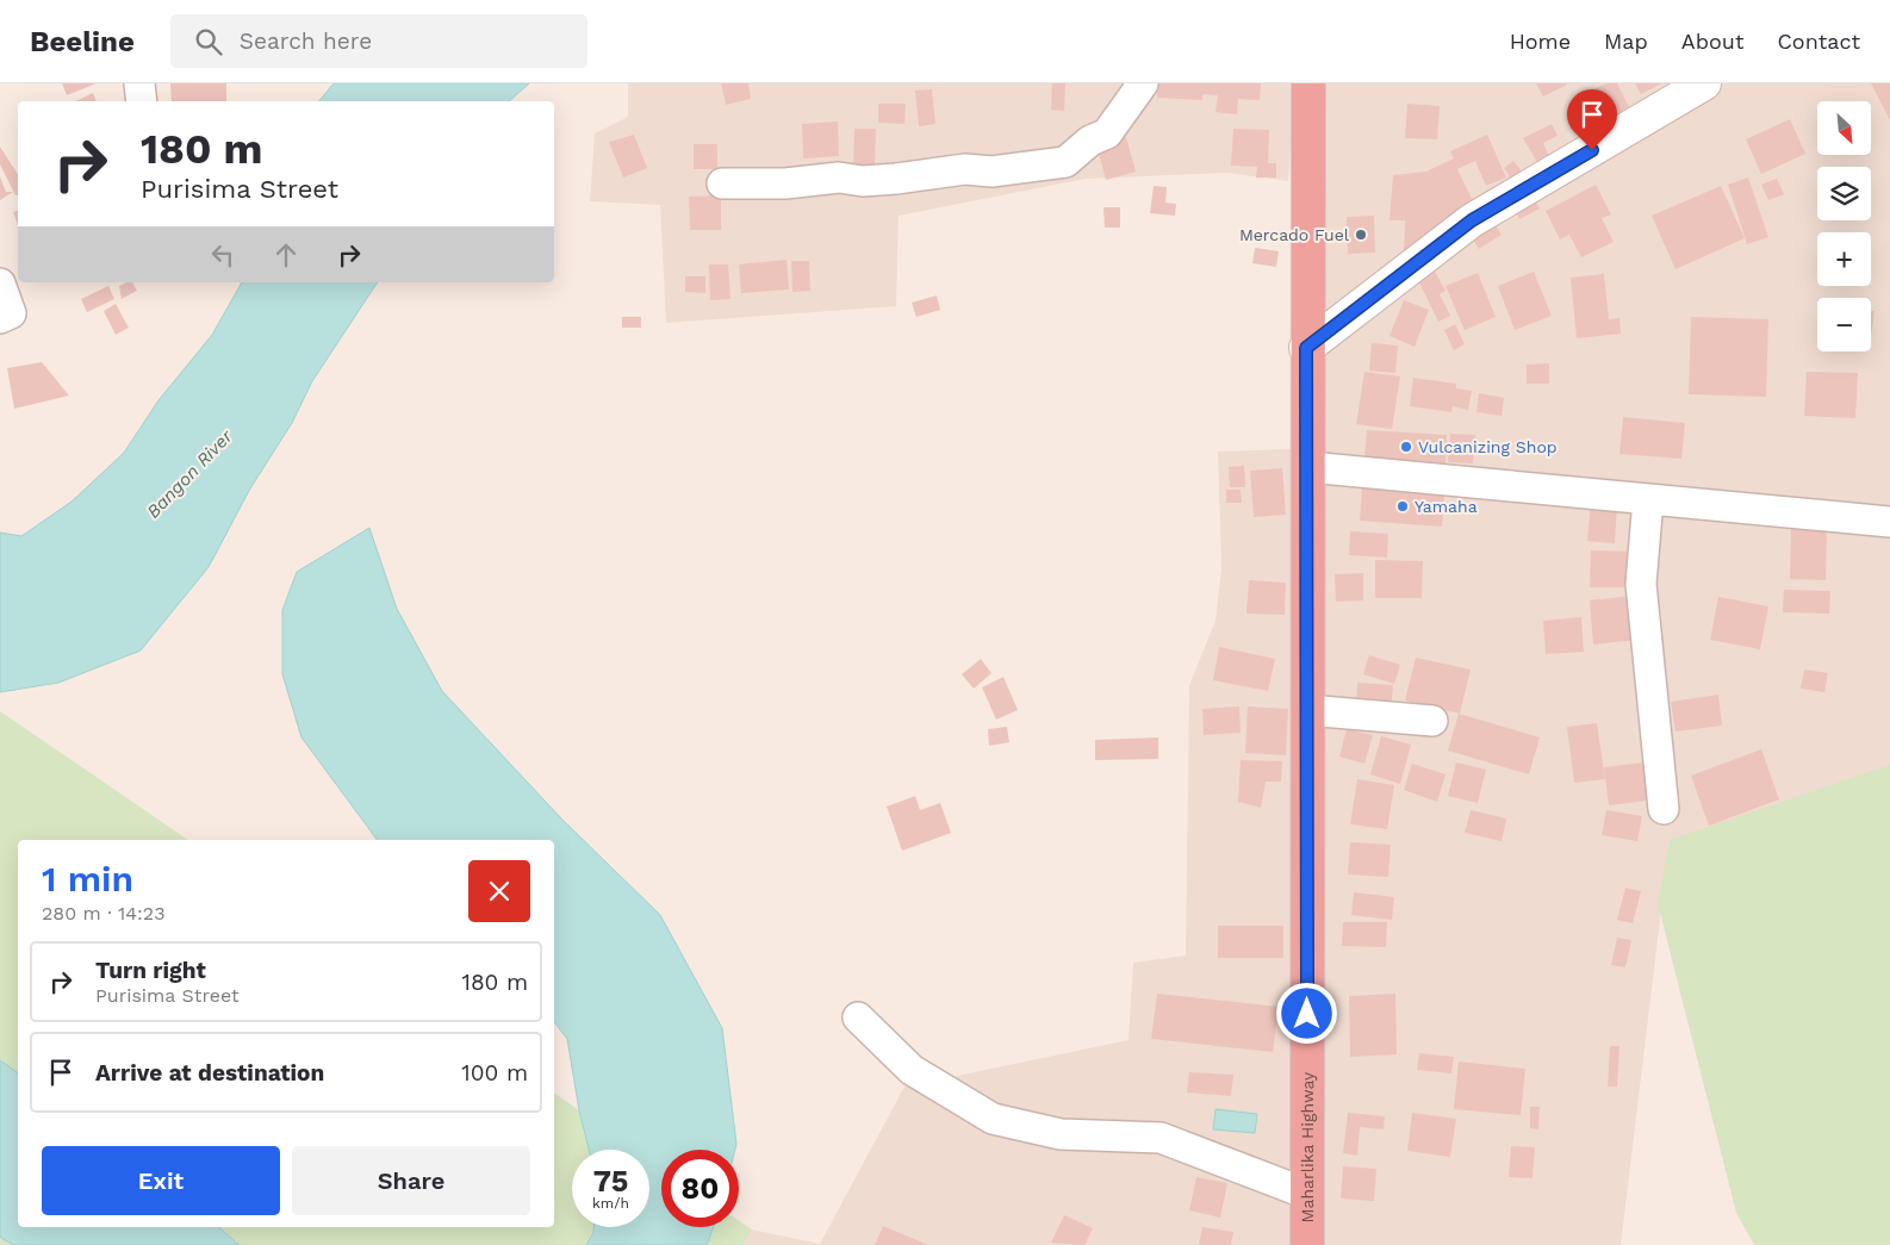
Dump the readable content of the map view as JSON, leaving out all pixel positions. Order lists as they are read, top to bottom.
{
  "streets": {
    "highway": ["Maharlika Highway"]
  },
  "water": ["Bangon River"],
  "places": ["Mercado Fuel", "Vulcanizing Shop", "Yamaha"],
  "north": "bottom right",
  "page": {
    "header": "Beeline",
    "search": "Search here",
    "nav": [
      "Home",
      "Map",
      "About",
      "Contact"
    ],
    "map_buttons": ["+", "−"],
    "turn": ["180 m", "Purisima Street"],
    "heading": ["1 min", "280 m · 14:23"],
    "list": [
      {
        "name": "Turn right",
        "note": "Purisima Street",
        "value": "180 m"
      },
      {
        "name": "Arrive at destination",
        "value": "100 m"
      }
    ],
    "buttons": ["Exit", "Share"],
    "speed": "75 km/h",
    "limit": "80"
  }
}
